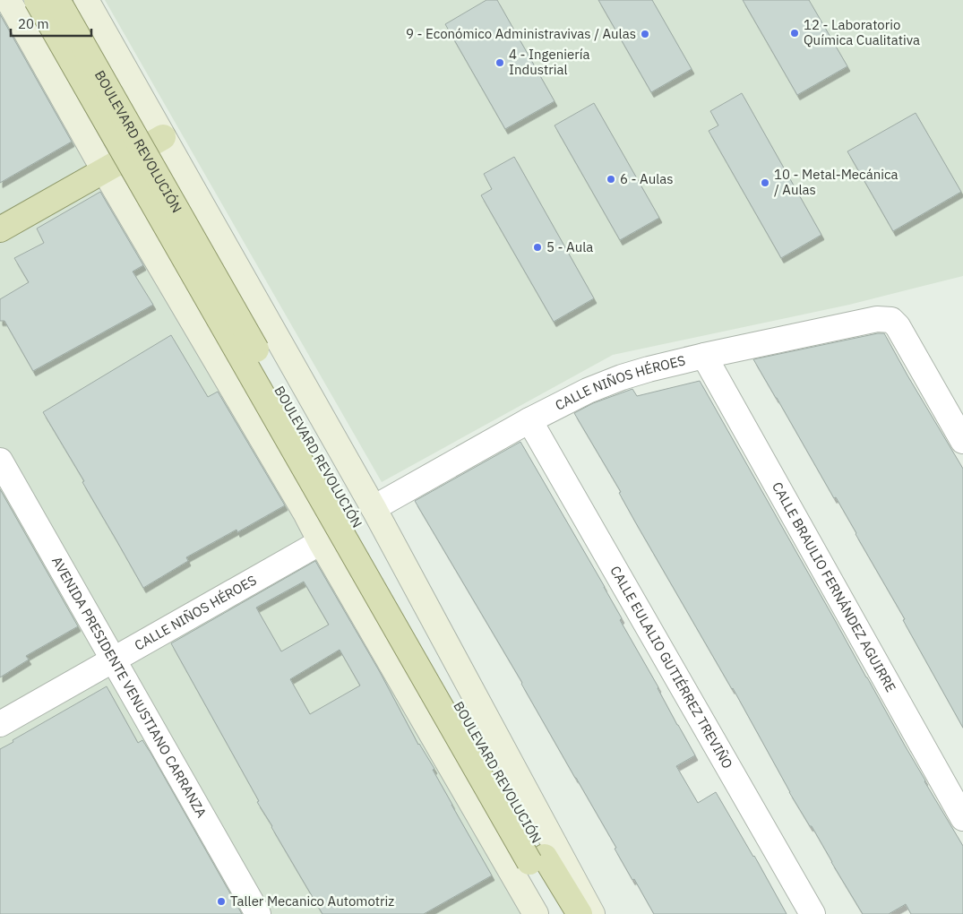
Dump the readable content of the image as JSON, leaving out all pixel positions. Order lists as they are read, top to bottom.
{
  "streets": {
    "main road": ["BOULEVARD REVOLUCIÓN"],
    "street": [
      "CALLE NIÑOS HÉROES",
      "CALLE BRAULIO FERNÁNDEZ AGUIRRE",
      "CALLE EULALIO GUTIÉRREZ TREVIÑO",
      "AVENIDA PRESIDENTE VENUSTIANO CARRANZA"
    ]
  },
  "crossings": [
    ["BOULEVARD REVOLUCIÓN", "CALLE NIÑOS HÉROES"],
    ["CALLE NIÑOS HÉROES", "CALLE BRAULIO FERNÁNDEZ AGUIRRE"],
    ["CALLE NIÑOS HÉROES", "CALLE EULALIO GUTIÉRREZ TREVIÑO"],
    ["CALLE NIÑOS HÉROES", "AVENIDA PRESIDENTE VENUSTIANO CARRANZA"]
  ],
  "places": [
    "12 - Laboratorio Química Cualitativa",
    "9 - Económico Administravivas / Aulas",
    "4 - Ingeniería Industrial",
    "6 - Aulas",
    "10 - Metal-Mecánica / Aulas",
    "5 - Aula",
    "Taller Mecanico Automotriz"
  ],
  "scale_bar": "20 m"
}
